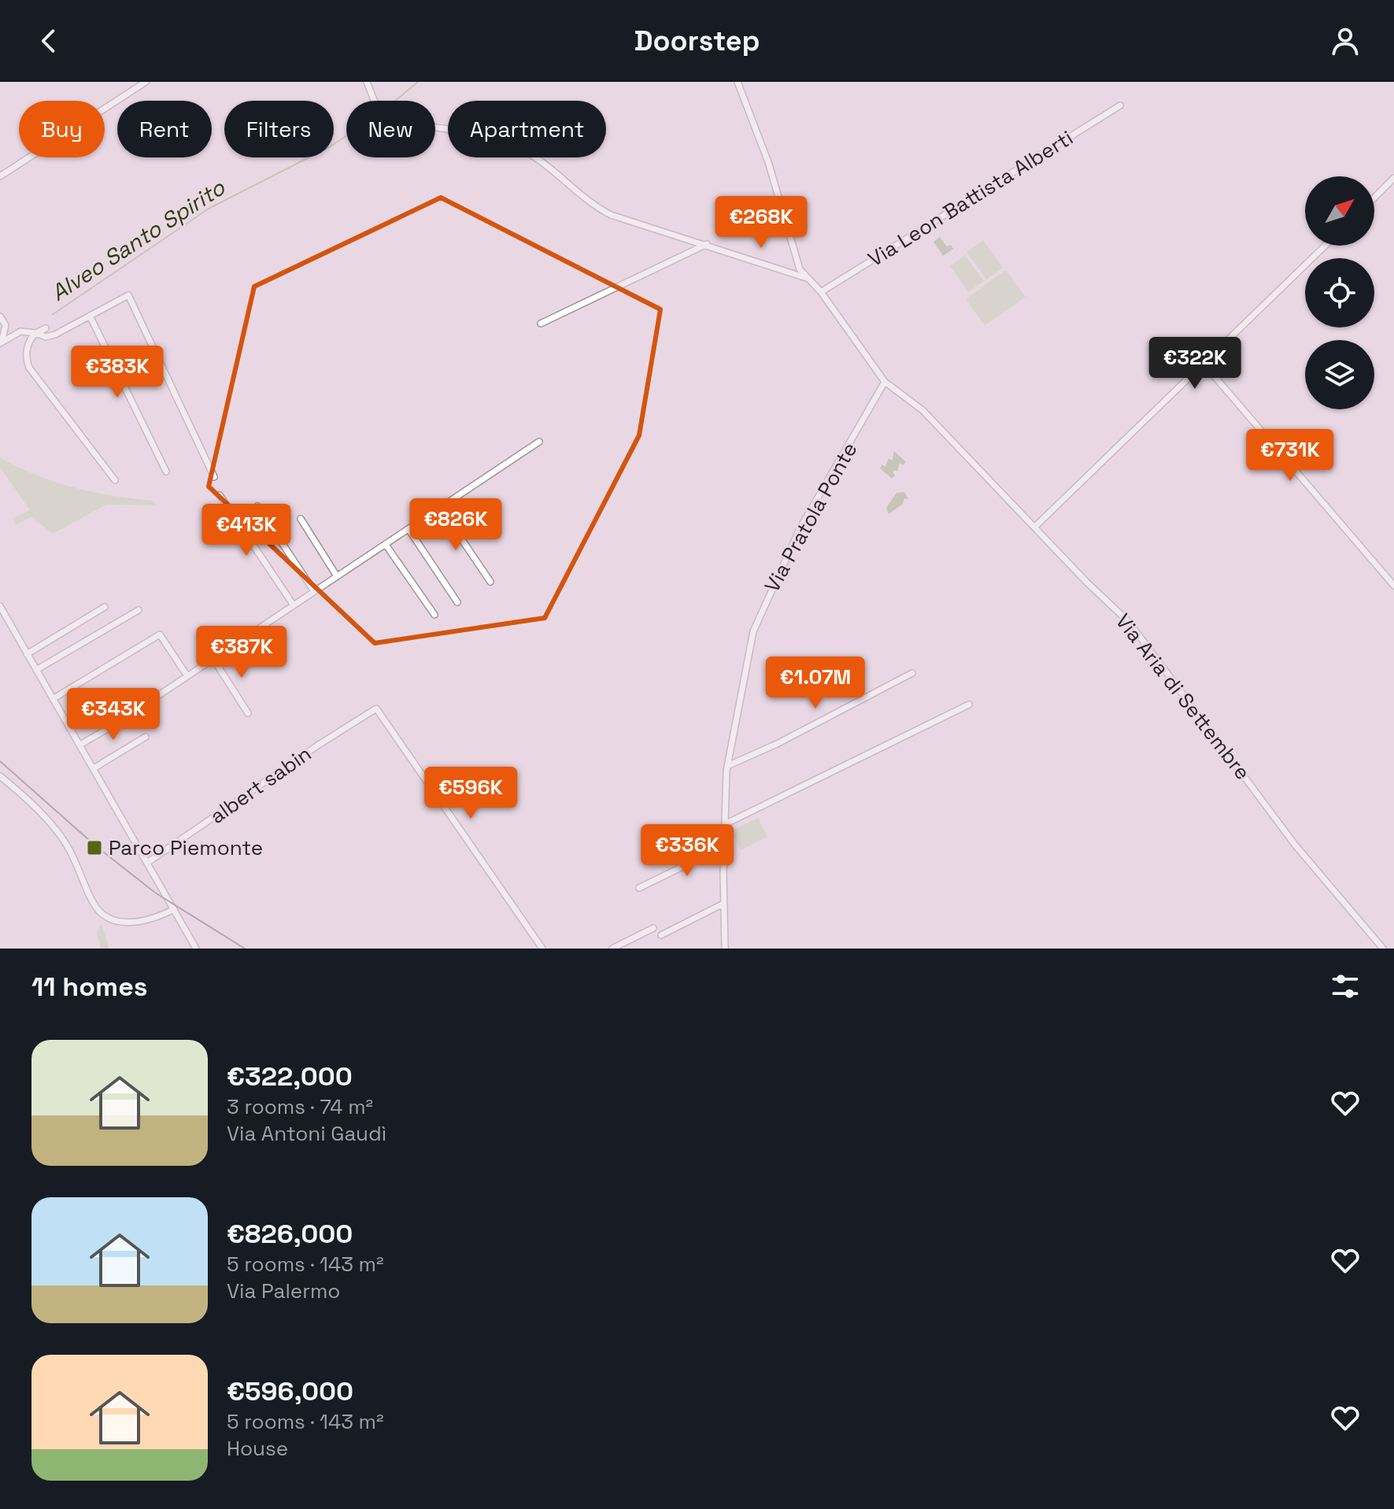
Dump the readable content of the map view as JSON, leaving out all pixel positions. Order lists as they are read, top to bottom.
{
  "streets": {
    "street": [
      "Via Leon Battista Alberti",
      "Via Pratola Ponte",
      "Via Aria di Settembre",
      "albert sabin"
    ]
  },
  "crossings": [
    ["Via Leon Battista Alberti", "Via Aria di Settembre"],
    ["Via Pratola Ponte", "Via Aria di Settembre"]
  ],
  "water": ["Alveo Santo Spirito"],
  "places": {
    "transit": ["Parco Piemonte"]
  },
  "north": "top right",
  "page": {
    "header": "Doorstep",
    "chip": [
      "Buy",
      "Rent",
      "Filters",
      "New",
      "Apartment"
    ],
    "price": [
      "€268K",
      "€322K",
      "€383K",
      "€731K",
      "€826K",
      "€413K",
      "€387K",
      "€1.07M",
      "€343K",
      "€596K",
      "€336K"
    ],
    "heading": "11 homes",
    "list": [
      {
        "name": "€322,000",
        "note": "3 rooms · 74 m² · Via Antoni Gaudì"
      },
      {
        "name": "€826,000",
        "note": "5 rooms · 143 m² · Via Palermo"
      },
      {
        "name": "€596,000",
        "note": "5 rooms · 143 m² · House"
      }
    ]
  }
}
